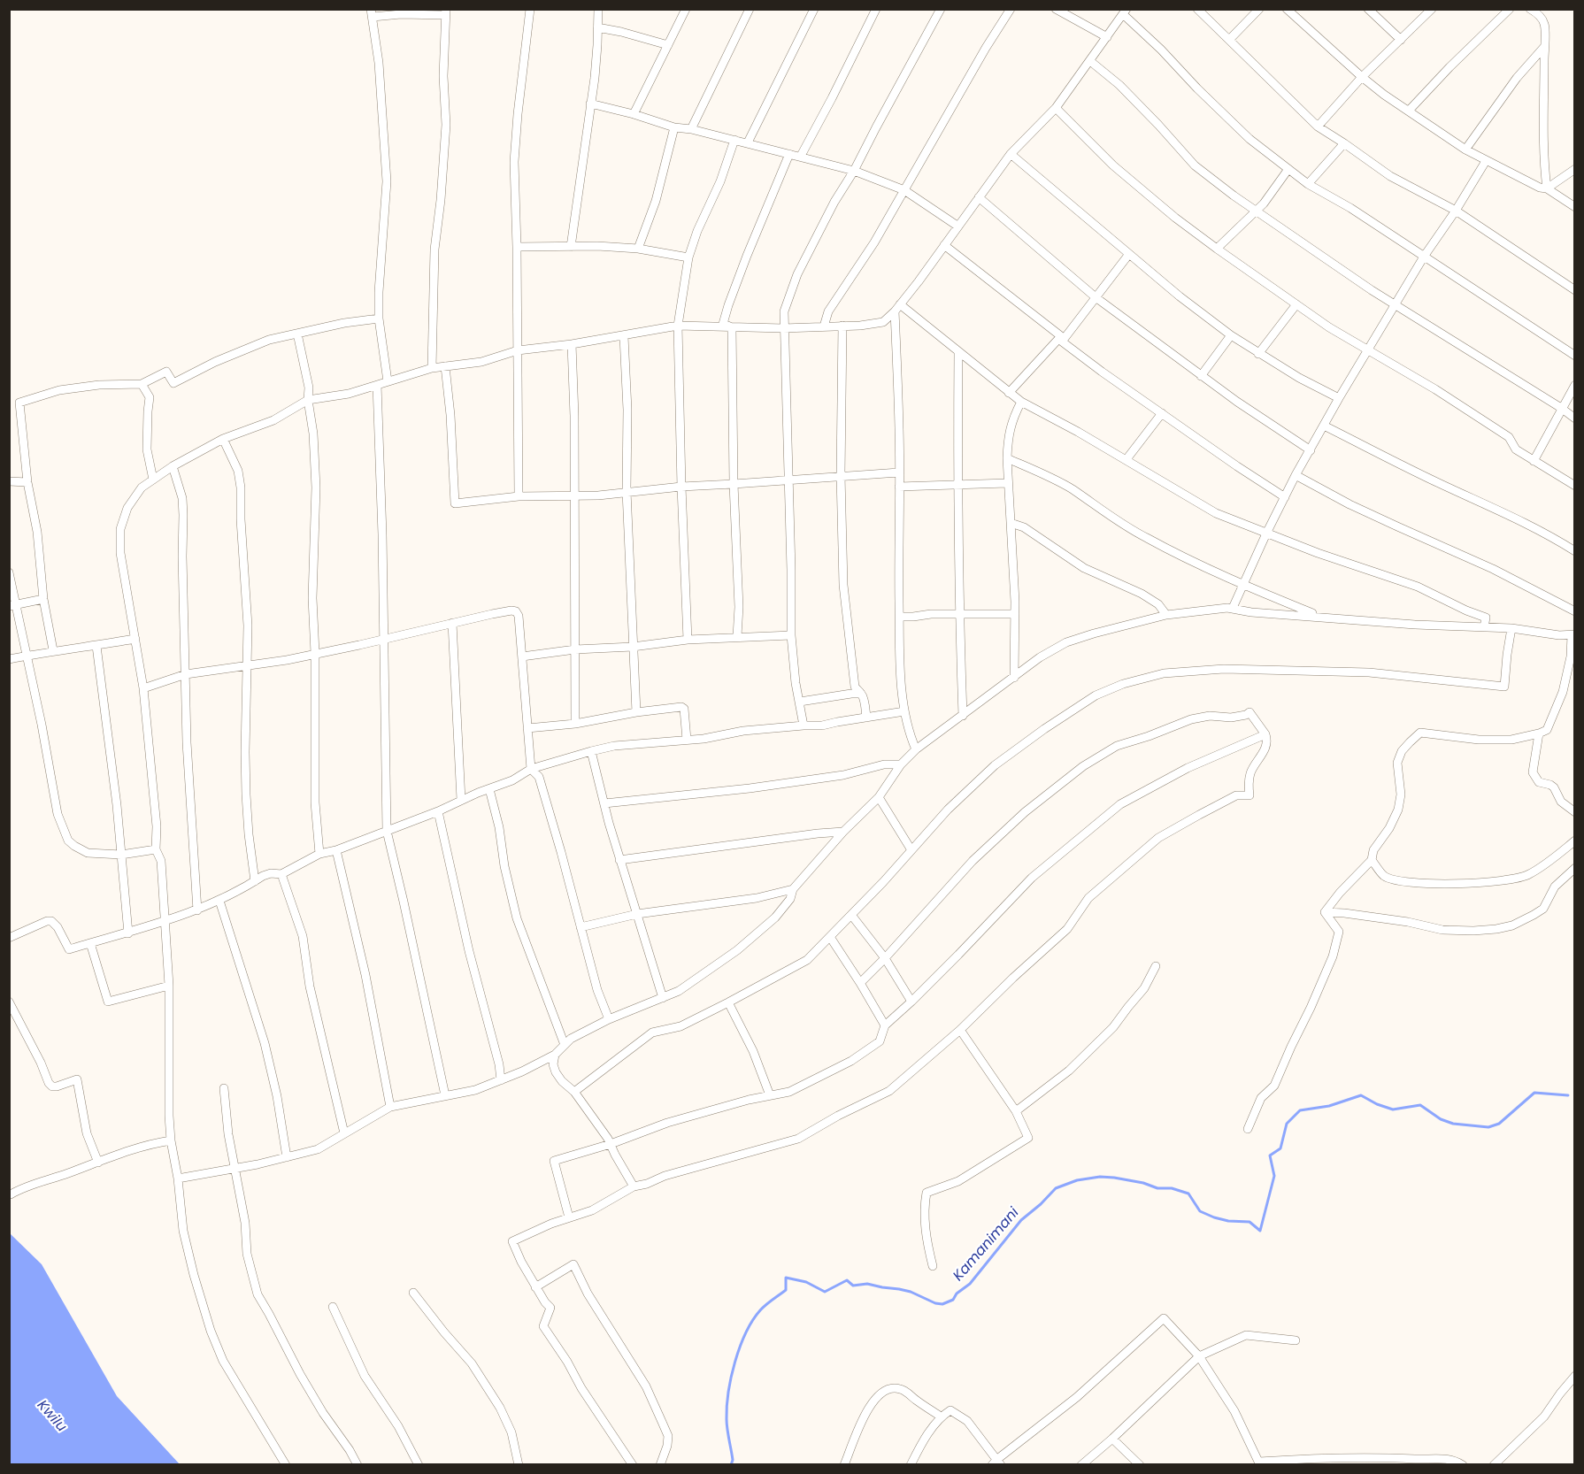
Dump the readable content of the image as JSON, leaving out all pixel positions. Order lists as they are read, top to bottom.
{
  "water": ["Kamanimani", "Kwilu"]
}
